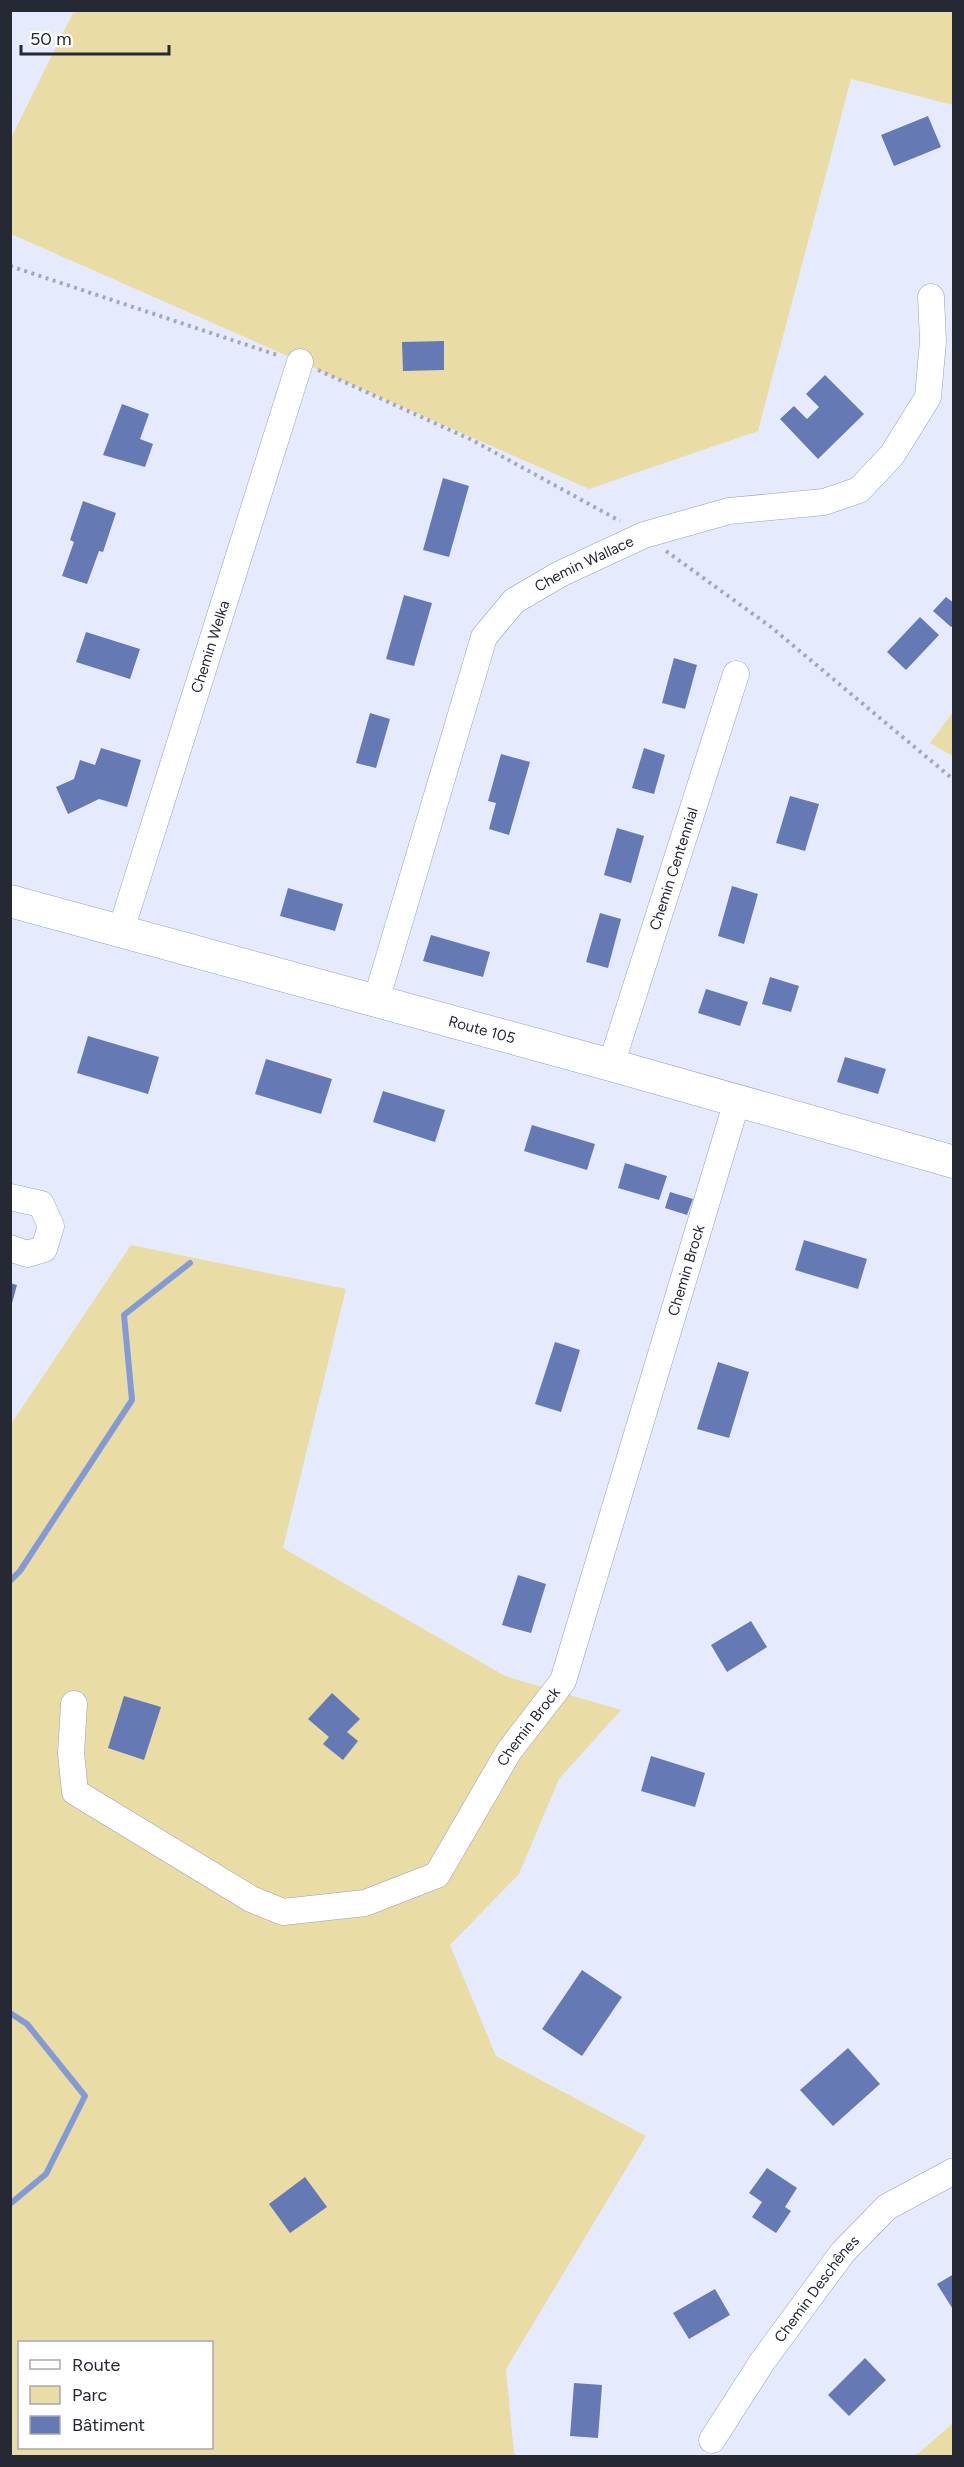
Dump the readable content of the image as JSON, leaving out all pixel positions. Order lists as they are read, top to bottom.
{
  "streets": {
    "main road": ["Route 105"],
    "street": [
      "Chemin Wallace",
      "Chemin Welka",
      "Chemin Centennial",
      "Chemin Brock",
      "Chemin Deschênes"
    ]
  },
  "crossings": [
    ["Chemin Wallace", "Route 105"],
    ["Chemin Welka", "Route 105"],
    ["Chemin Centennial", "Route 105"],
    ["Route 105", "Chemin Brock"]
  ],
  "legend": ["Route", "Parc", "Bâtiment"],
  "scale_bar": "50 m"
}
